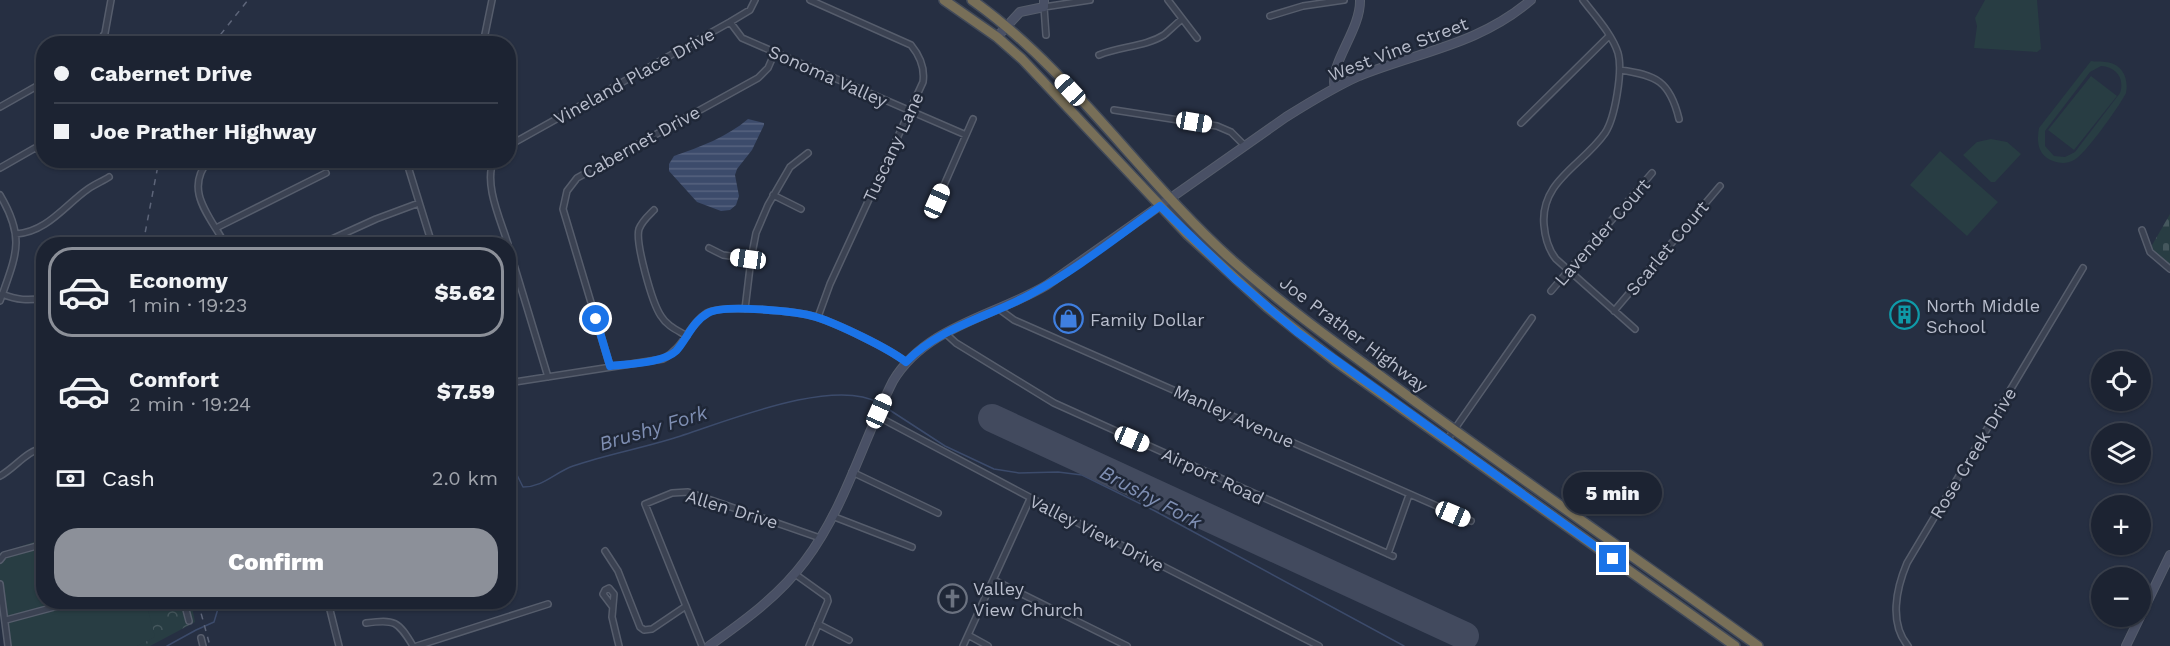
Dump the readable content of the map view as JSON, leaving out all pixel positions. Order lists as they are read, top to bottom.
{
  "streets": {
    "highway": ["Joe Prather Highway"],
    "main road": ["West Vine Street"],
    "street": [
      "Vineland Place Drive",
      "Sonoma Valley",
      "Cabernet Drive",
      "Tuscany Lane",
      "Lavender Court",
      "Scarlet Court",
      "Manley Avenue",
      "Rose Creek Drive",
      "Airport Road",
      "Allen Drive",
      "Valley View Drive"
    ]
  },
  "crossings": [
    ["West Vine Street", "Joe Prather Highway"],
    ["West Vine Street", "Manley Avenue"],
    ["West Vine Street", "Airport Road"],
    ["West Vine Street", "Allen Drive"],
    ["West Vine Street", "Valley View Drive"],
    ["Vineland Place Drive", "Sonoma Valley"],
    ["Sonoma Valley", "Cabernet Drive"],
    ["Sonoma Valley", "Tuscany Lane"],
    ["Manley Avenue", "Airport Road"]
  ],
  "water": ["Brushy Fork"],
  "places": {
    "building": ["North Middle School"],
    "shop": ["Family Dollar"],
    "church": ["Valley View Church"]
  },
  "page": {
    "banner": ["Cabernet Drive", "Joe Prather Highway"],
    "list": [
      {
        "name": "Economy",
        "note": "1 min · 19:23",
        "value": "$5.62"
      },
      {
        "name": "Comfort",
        "note": "2 min · 19:24",
        "value": "$7.59"
      }
    ],
    "map_buttons": ["+", "−"],
    "pay": ["Cash", "2.0 km"],
    "bubble": "5 min",
    "buttons": "Confirm"
  }
}
